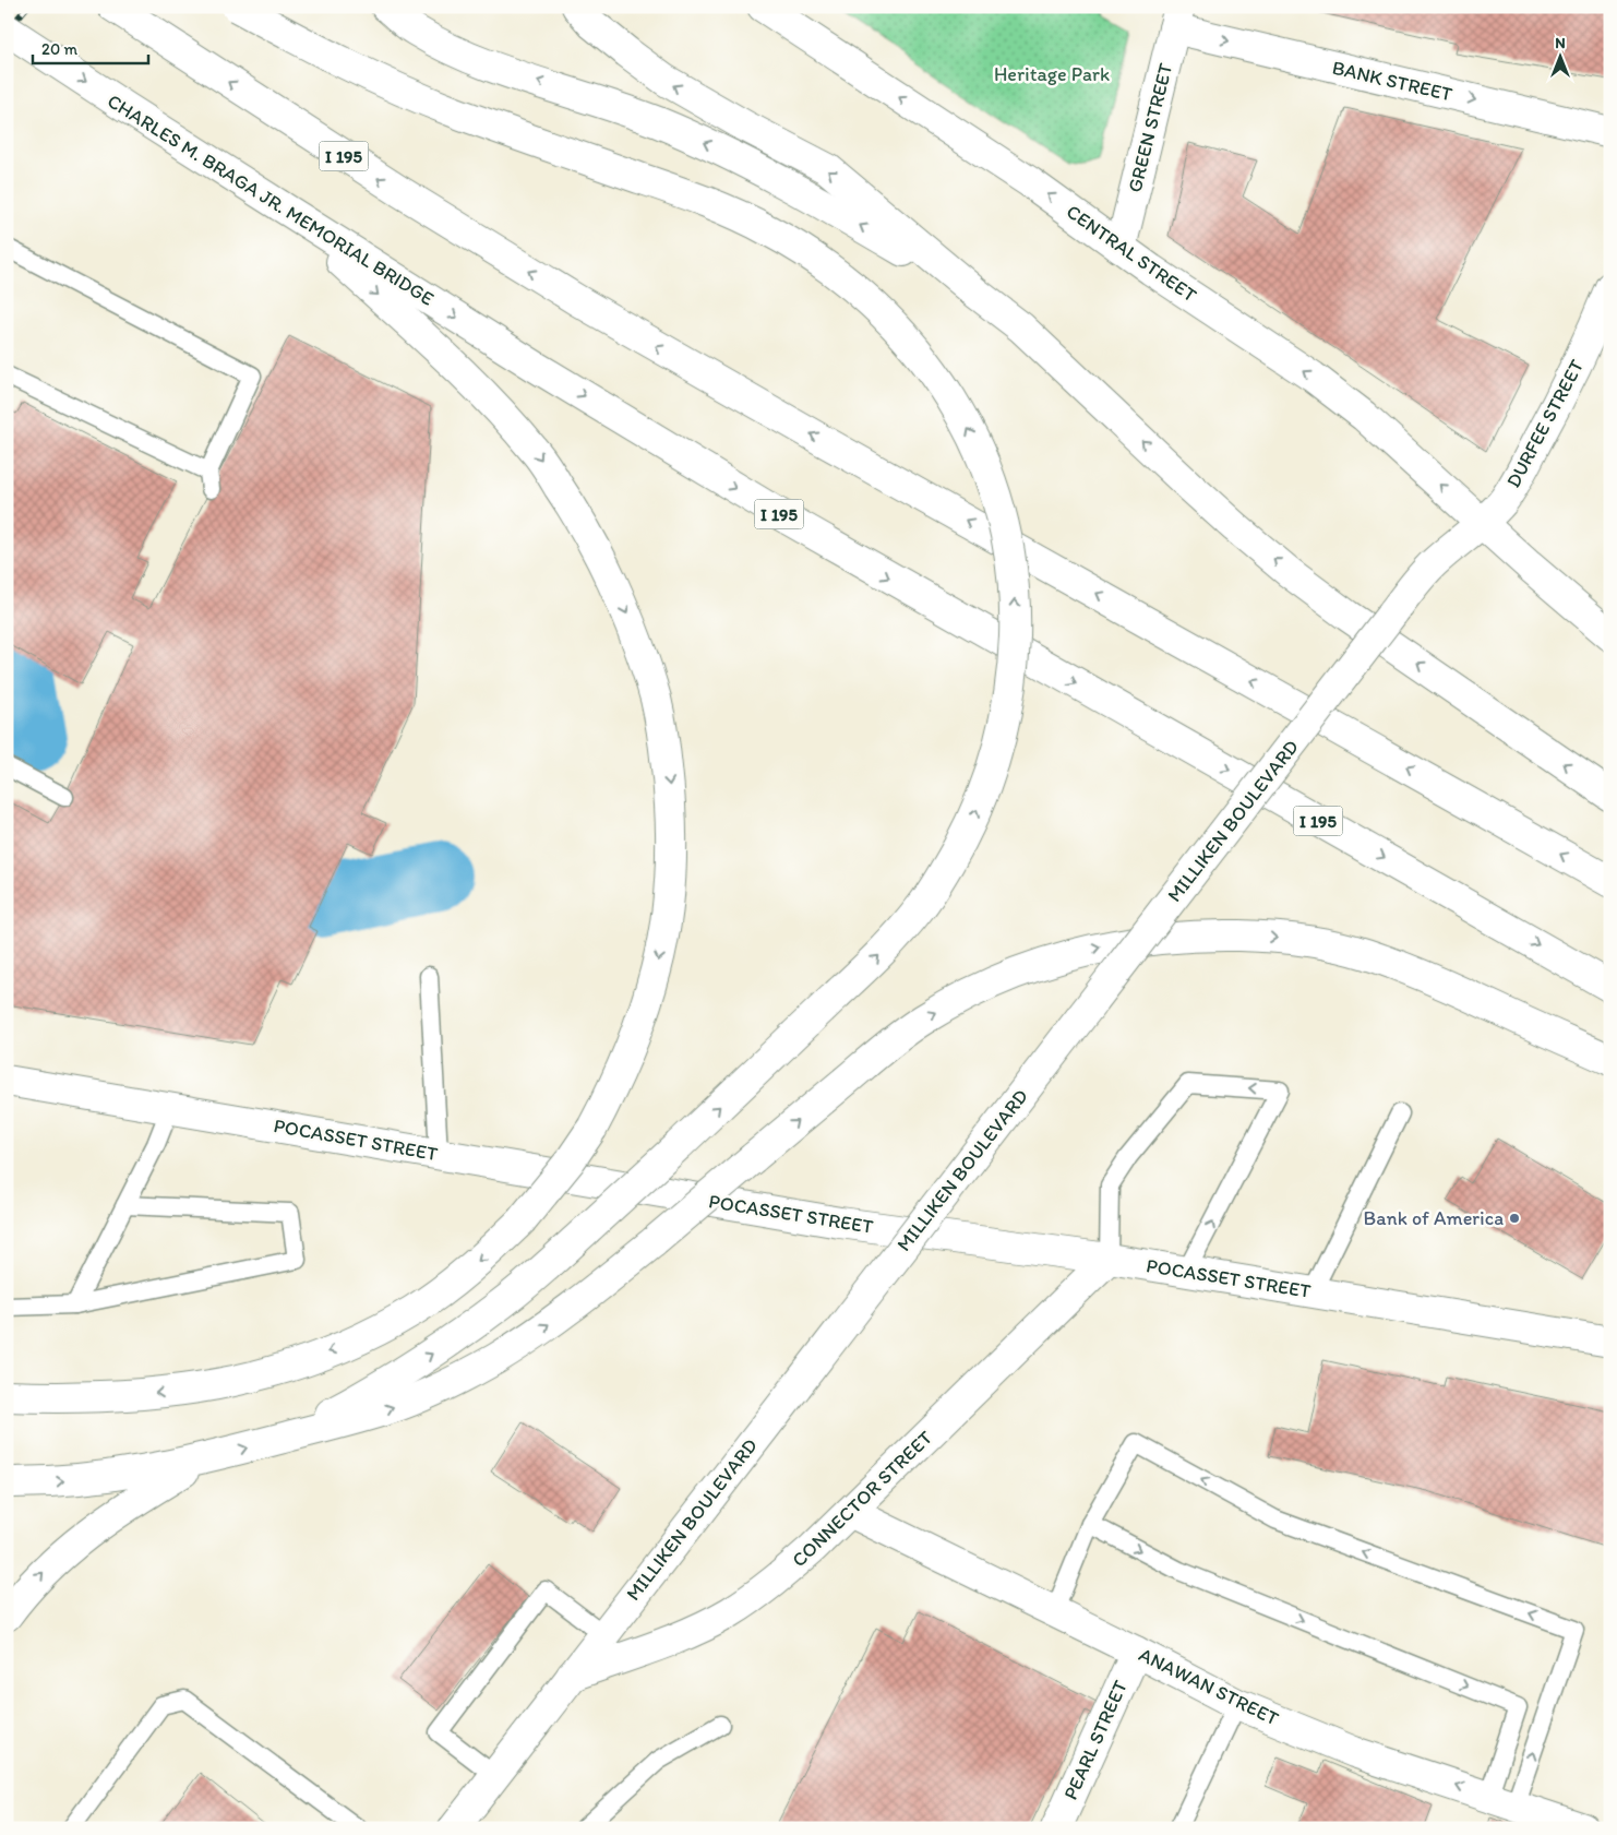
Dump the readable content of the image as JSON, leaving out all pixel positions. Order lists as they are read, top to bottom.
{
  "streets": {
    "main road": [
      "BANK STREET",
      "GREEN STREET",
      "I 195",
      "CHARLES M. BRAGA JR. MEMORIAL BRIDGE",
      "CENTRAL STREET",
      "DURFEE STREET",
      "MILLIKEN BOULEVARD",
      "POCASSET STREET",
      "CONNECTOR STREET",
      "ANAWAN STREET",
      "PEARL STREET"
    ]
  },
  "crossings": [
    ["BANK STREET", "GREEN STREET"],
    ["GREEN STREET", "CENTRAL STREET"],
    ["CENTRAL STREET", "DURFEE STREET"],
    ["CENTRAL STREET", "MILLIKEN BOULEVARD"],
    ["DURFEE STREET", "MILLIKEN BOULEVARD"],
    ["MILLIKEN BOULEVARD", "CONNECTOR STREET"],
    ["POCASSET STREET", "CONNECTOR STREET"],
    ["CONNECTOR STREET", "ANAWAN STREET"],
    ["ANAWAN STREET", "PEARL STREET"]
  ],
  "one_way": ["BANK STREET", "ANAWAN STREET"],
  "parks": ["Heritage Park"],
  "places": ["Bank of America"],
  "scale_bar": "20 m",
  "north": "top"
}
